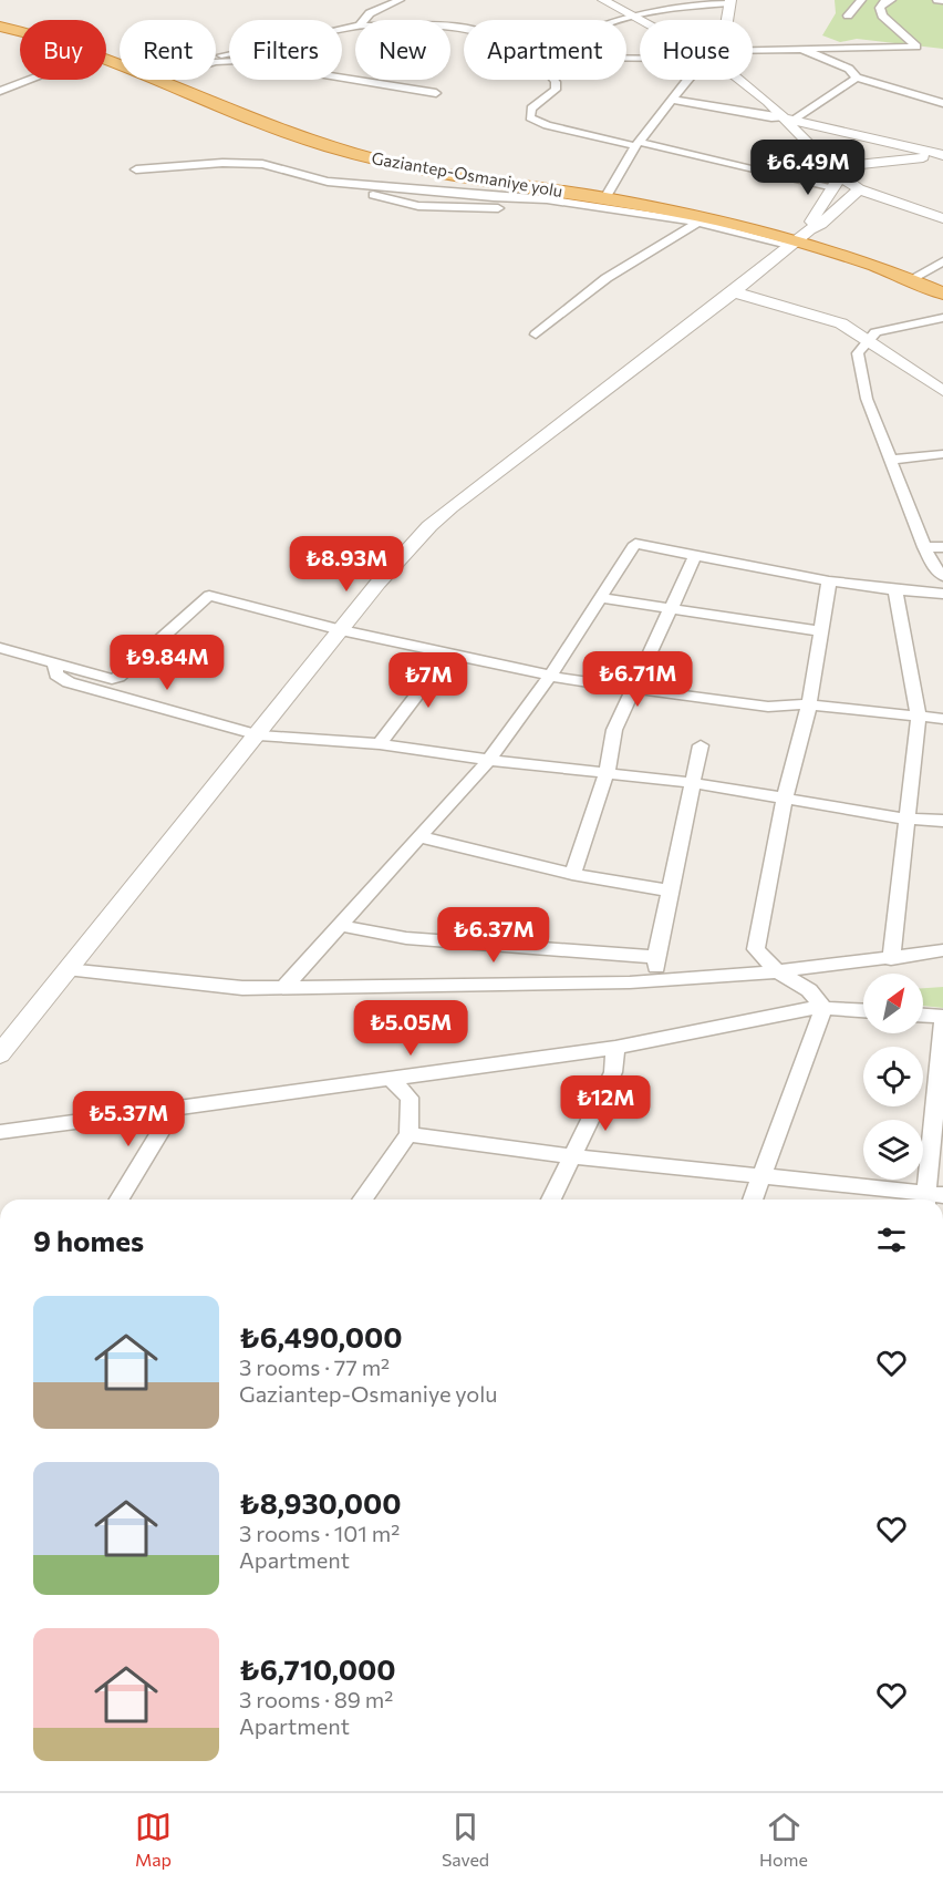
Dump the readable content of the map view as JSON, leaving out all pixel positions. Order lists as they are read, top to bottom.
{
  "streets": {
    "highway": ["Gaziantep-Osmaniye yolu"]
  },
  "north": "top right",
  "page": {
    "chip": [
      "Buy",
      "Rent",
      "Filters",
      "New",
      "Apartment",
      "House"
    ],
    "price": [
      "₺6.49M",
      "₺8.93M",
      "₺9.84M",
      "₺6.71M",
      "₺7M",
      "₺6.37M",
      "₺5.05M",
      "₺12M",
      "₺5.37M"
    ],
    "heading": "9 homes",
    "list": [
      {
        "name": "₺6,490,000",
        "note": "3 rooms · 77 m² · Gaziantep-Osmaniye yolu"
      },
      {
        "name": "₺8,930,000",
        "note": "3 rooms · 101 m² · Apartment"
      },
      {
        "name": "₺6,710,000",
        "note": "3 rooms · 89 m² · Apartment"
      }
    ],
    "tabs": ["Map", "Saved", "Home"]
  }
}
